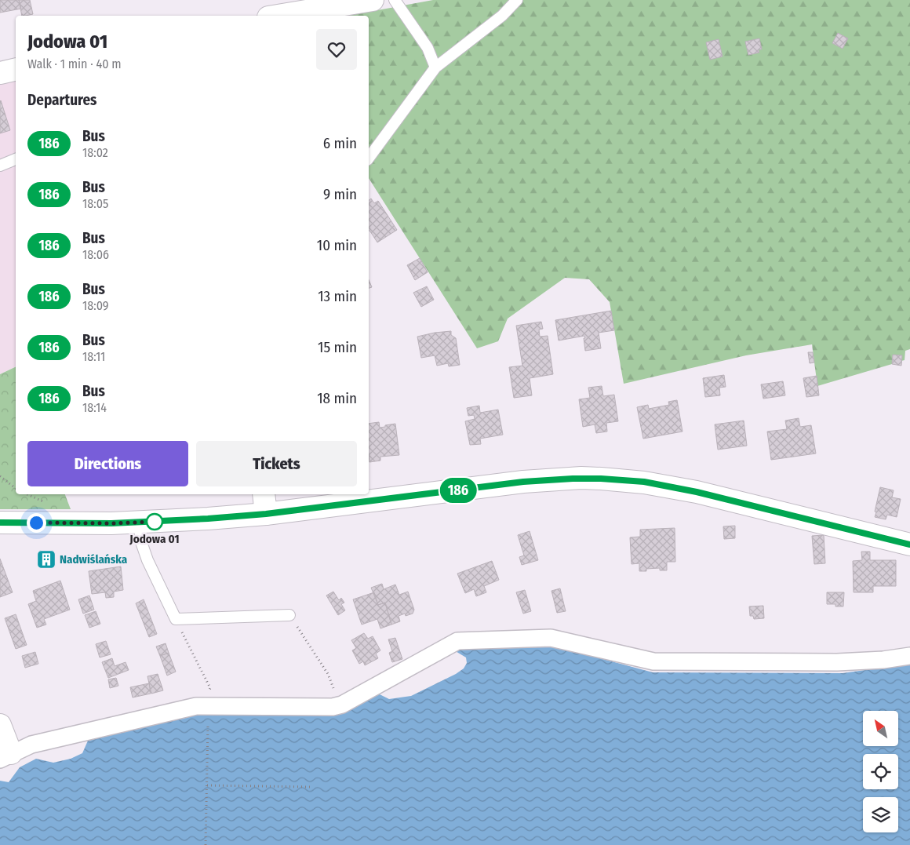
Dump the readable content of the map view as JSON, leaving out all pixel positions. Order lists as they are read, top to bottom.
{
  "places": {
    "other": ["Jodowa 01"],
    "building": ["Nadwiślańska"]
  },
  "lines": ["bus line 186"],
  "north": "top left",
  "page": {
    "on_map": "186",
    "heading": [
      ["Jodowa 01", "Walk · 1 min · 40 m"],
      "Departures"
    ],
    "list": [
      {
        "mark": "186",
        "name": "Bus",
        "note": "18:02",
        "value": "6 min"
      },
      {
        "mark": "186",
        "name": "Bus",
        "note": "18:05",
        "value": "9 min"
      },
      {
        "mark": "186",
        "name": "Bus",
        "note": "18:06",
        "value": "10 min"
      },
      {
        "mark": "186",
        "name": "Bus",
        "note": "18:09",
        "value": "13 min"
      },
      {
        "mark": "186",
        "name": "Bus",
        "note": "18:11",
        "value": "15 min"
      },
      {
        "mark": "186",
        "name": "Bus",
        "note": "18:14",
        "value": "18 min"
      }
    ],
    "buttons": ["Directions", "Tickets"]
  }
}
